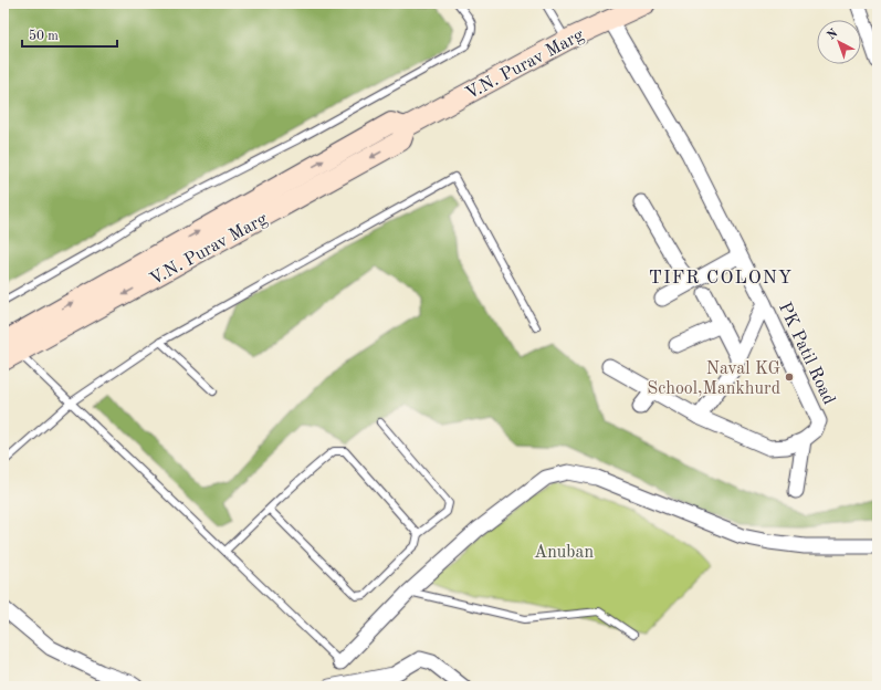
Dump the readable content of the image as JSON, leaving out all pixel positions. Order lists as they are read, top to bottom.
{
  "streets": {
    "street": ["V.N. Purav Marg", "PK Patil Road"]
  },
  "crossings": [
    ["V.N. Purav Marg", "PK Patil Road"]
  ],
  "districts": ["TIFR COLONY"],
  "parks": ["Anuban"],
  "places": ["Naval KG School,Mankhurd"],
  "scale_bar": "50 m",
  "north": "top left"
}
